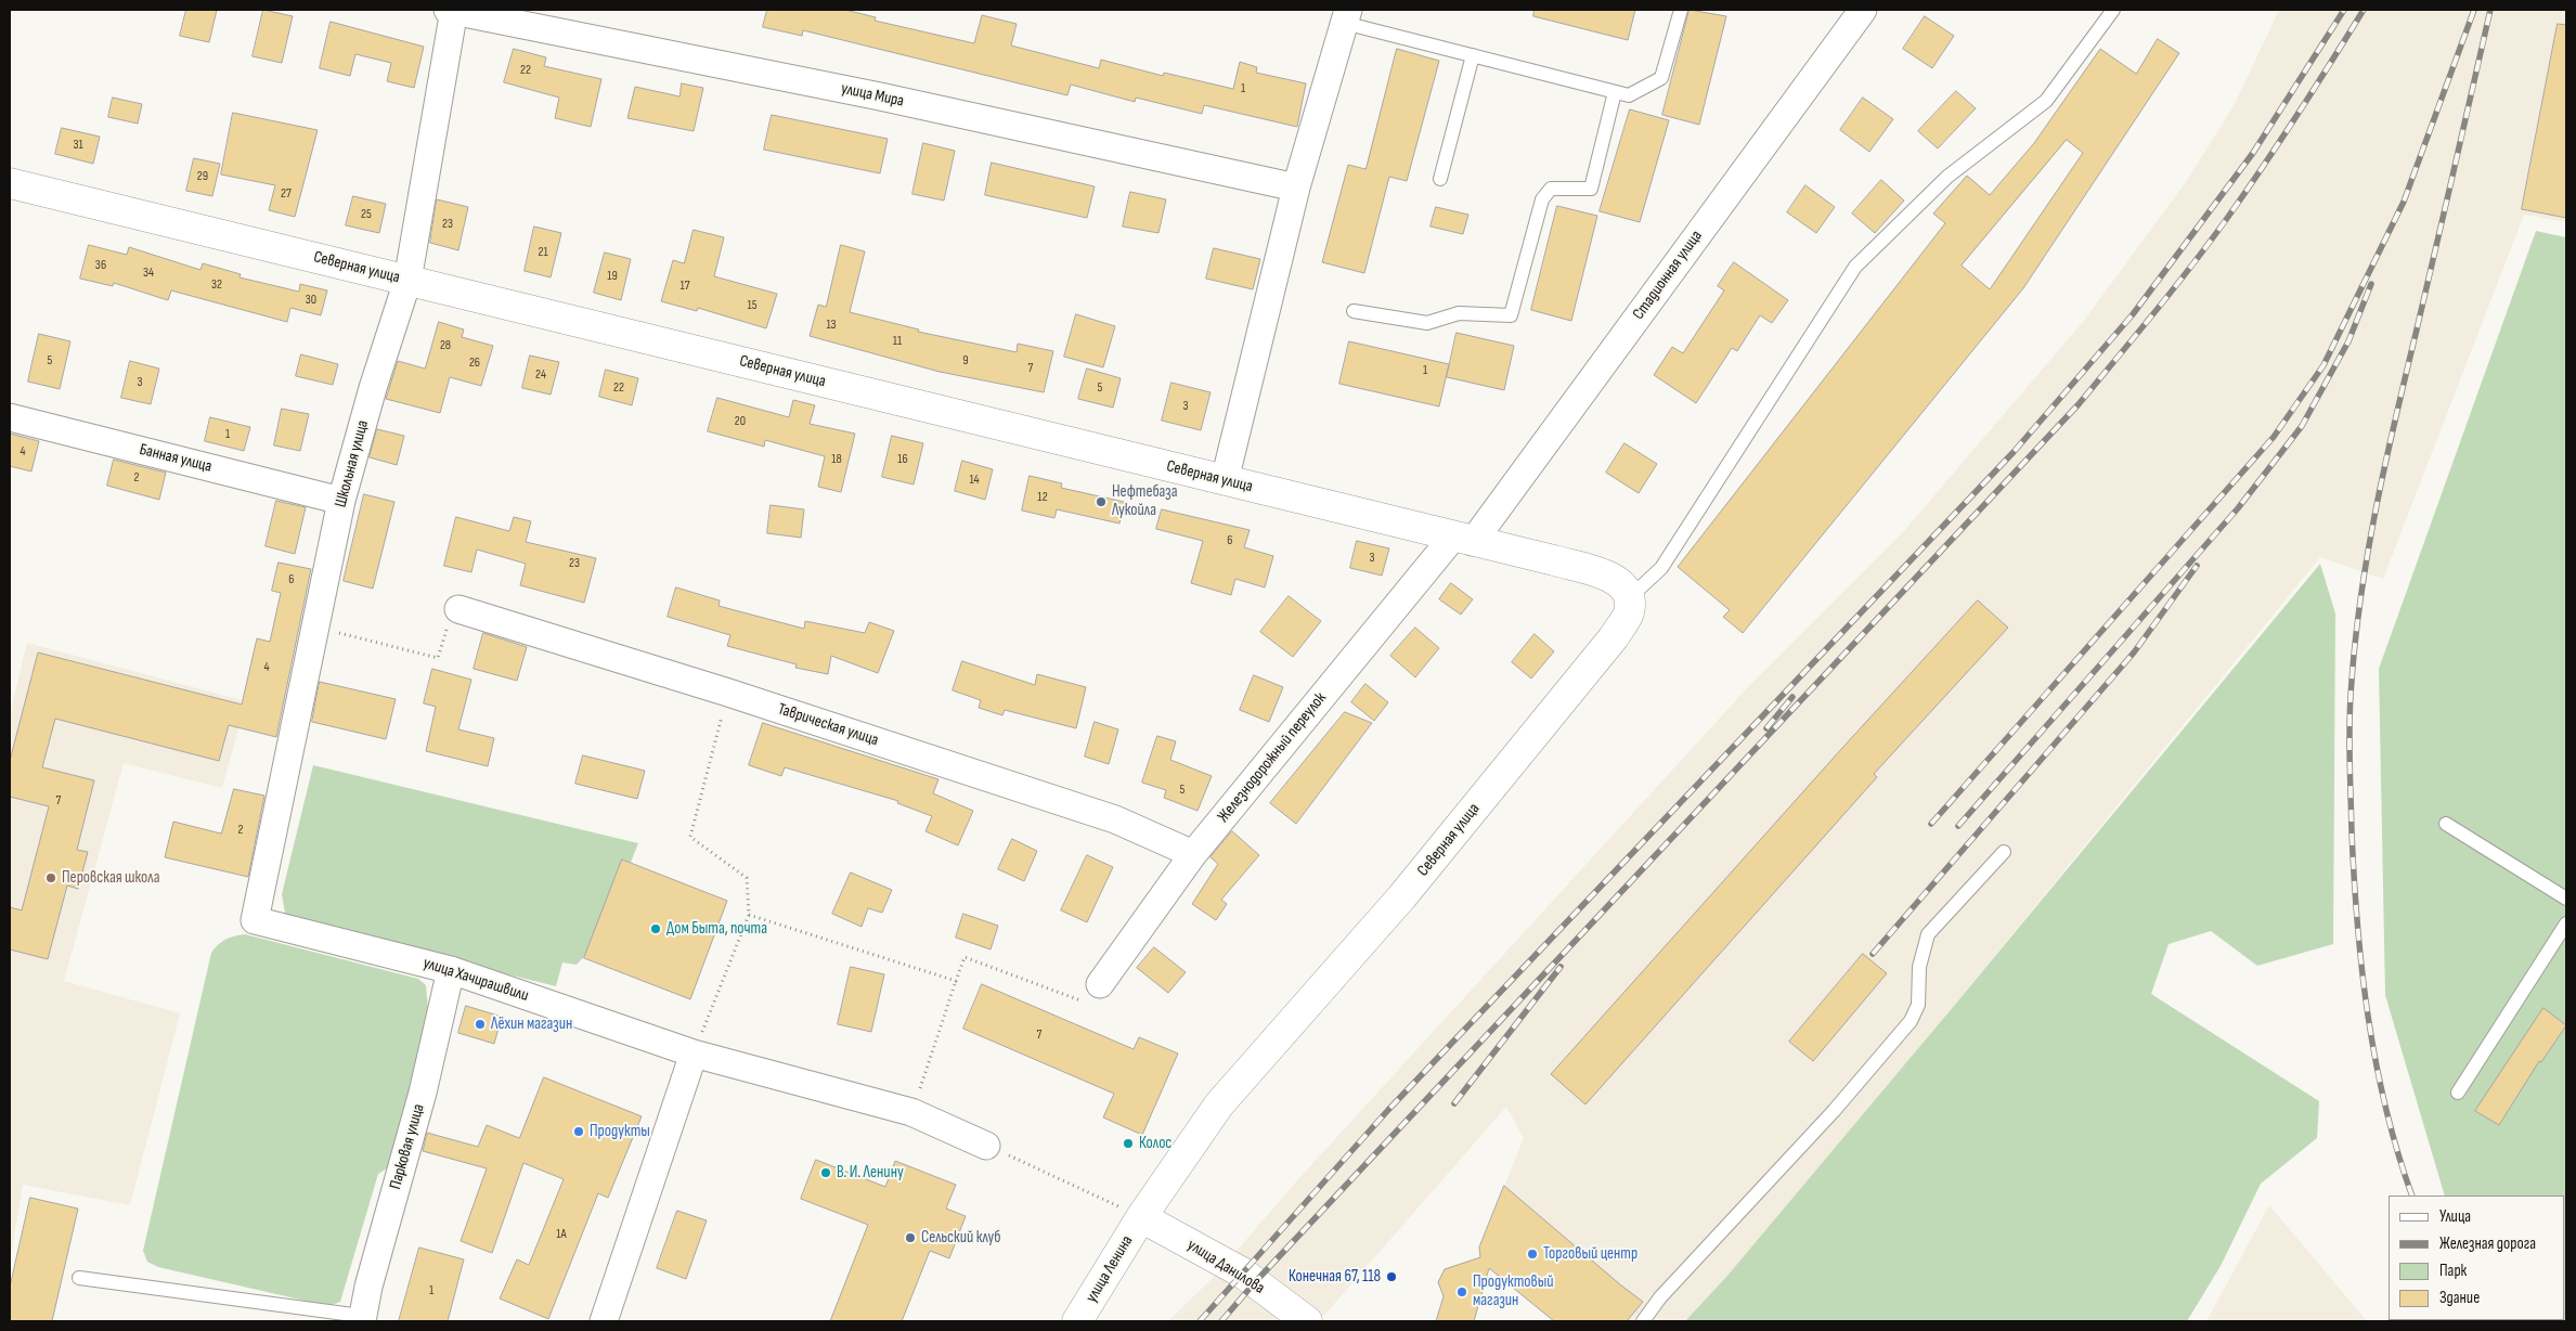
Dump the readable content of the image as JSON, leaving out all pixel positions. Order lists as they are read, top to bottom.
{
  "streets": {
    "street": [
      "улица Мира",
      "Северная улица",
      "Стадионная улица",
      "Банная улица",
      "Школьная улица",
      "Таврическая улица",
      "Железнодорожный переулок",
      "улица Хачирашвили",
      "Парковая улица",
      "улица Данилова",
      "улица Ленина"
    ]
  },
  "crossings": [
    ["улица Мира", "Школьная улица"],
    ["Северная улица", "Стадионная улица"],
    ["Северная улица", "Школьная улица"],
    ["Северная улица", "Железнодорожный переулок"],
    ["Северная улица", "улица Данилова"],
    ["Северная улица", "улица Ленина"],
    ["Стадионная улица", "Железнодорожный переулок"],
    ["Банная улица", "Школьная улица"],
    ["Школьная улица", "улица Хачирашвили"],
    ["Таврическая улица", "Железнодорожный переулок"],
    ["улица Хачирашвили", "Парковая улица"],
    ["улица Данилова", "улица Ленина"]
  ],
  "places": [
    "Нефтебаза Лукойла",
    "Перовская школа",
    "Дом Быта, почта",
    "Лёхин магазин",
    "Продукты",
    "Колос",
    "В. И. Ленину",
    "Сельский клуб",
    "Торговый центр",
    "Конечная 67, 118",
    "Продуктовый магазин"
  ],
  "house_numbers": [
    "22",
    "1",
    "31",
    "29",
    "27",
    "25",
    "23",
    "21",
    "36",
    "34",
    "19",
    "32",
    "17",
    "30",
    "15",
    "13",
    "11",
    "28",
    "5",
    "9",
    "26",
    "7",
    "1",
    "24",
    "3",
    "22",
    "5",
    "3",
    "20",
    "1",
    "4",
    "18",
    "16",
    "2",
    "14",
    "12",
    "6",
    "3",
    "23",
    "6",
    "4",
    "5",
    "7",
    "2",
    "7",
    "1А",
    "1"
  ],
  "legend": [
    "Улица",
    "Железная дорога",
    "Парк",
    "Здание"
  ]
}
